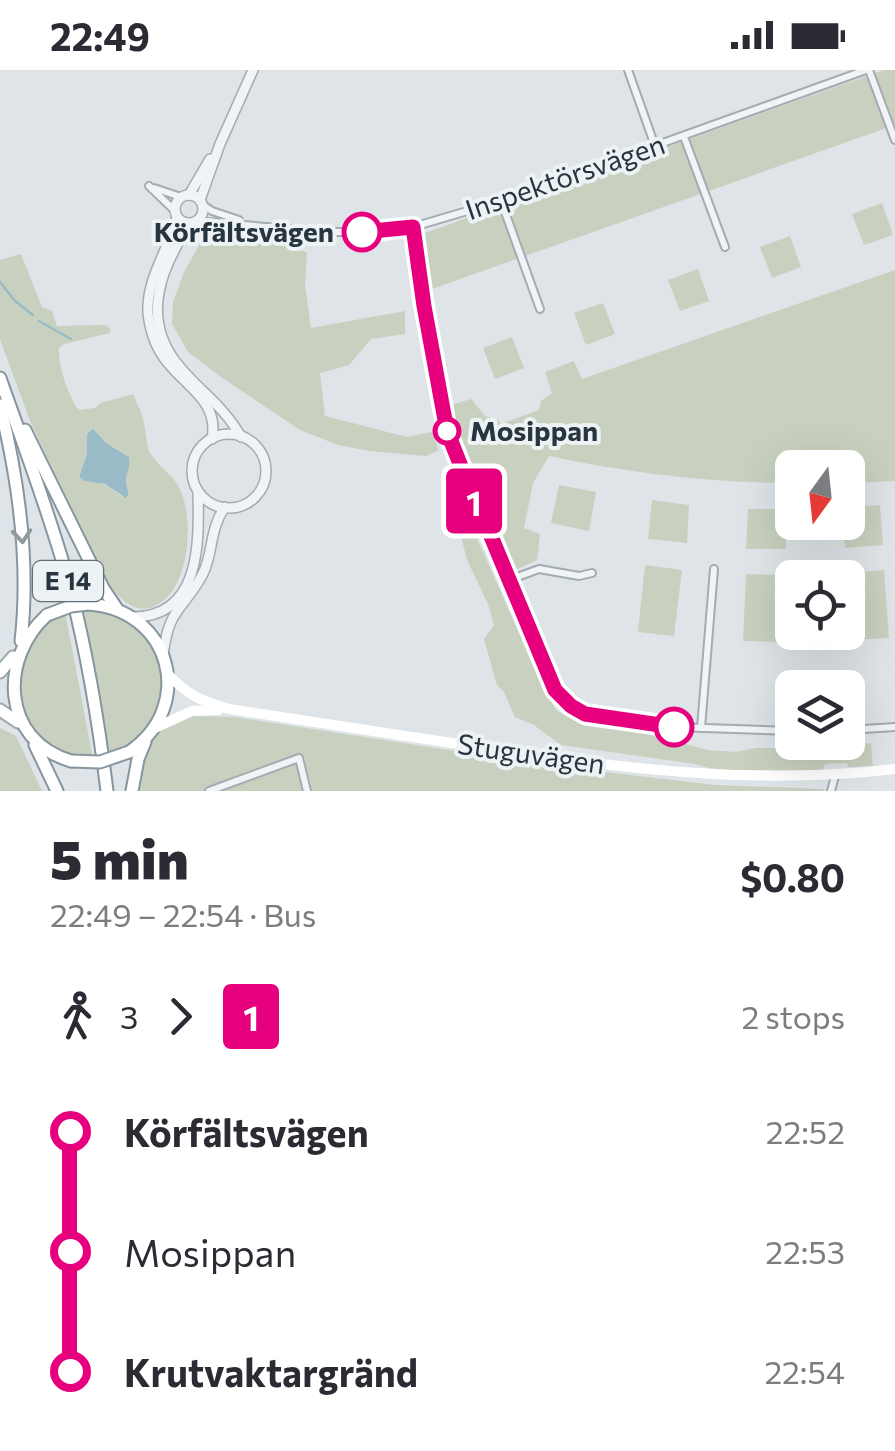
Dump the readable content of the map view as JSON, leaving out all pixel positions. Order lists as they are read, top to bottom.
{
  "streets": {
    "main road": ["E 14", "Stuguvägen"],
    "street": ["Inspektörsvägen"]
  },
  "places": ["Körfältsvägen", "Mosippan"],
  "lines": ["bus line 1"],
  "north": "bottom",
  "page": {
    "status": "22:49",
    "on_map": "1",
    "heading": ["5 min", "22:49 – 22:54 · Bus", "$0.80"],
    "legs": ["3", "1", "2 stops"],
    "list": [
      {
        "name": "Körfältsvägen",
        "value": "22:52"
      },
      {
        "name": "Mosippan",
        "value": "22:53"
      },
      {
        "name": "Krutvaktargränd",
        "value": "22:54"
      }
    ]
  }
}
